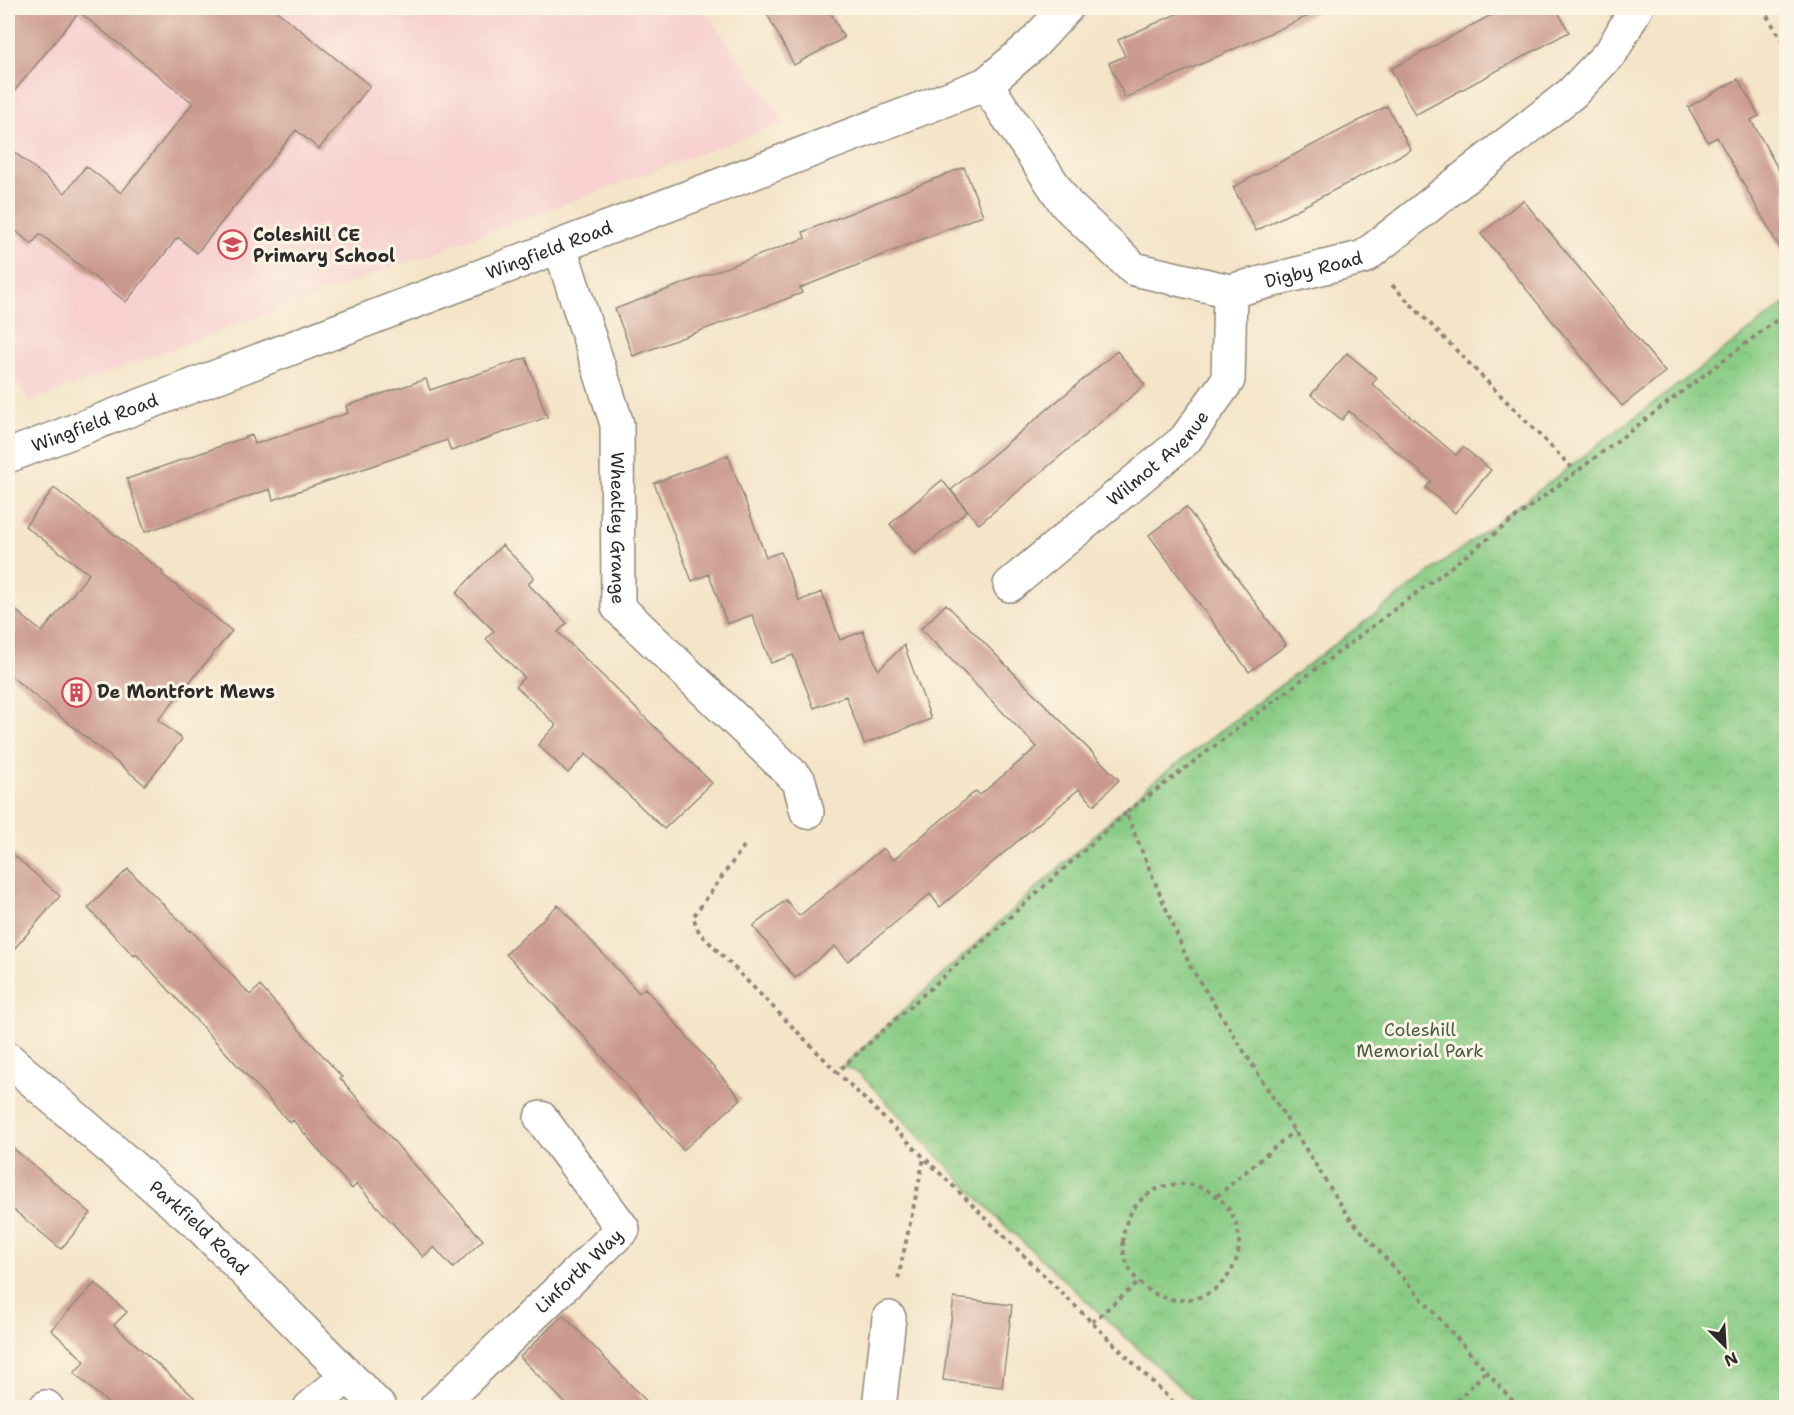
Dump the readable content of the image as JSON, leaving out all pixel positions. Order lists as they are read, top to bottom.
{
  "streets": {
    "street": [
      "Wingfield Road",
      "Digby Road",
      "Wilmot Avenue",
      "Wheatley Grange",
      "Parkfield Road",
      "Linforth Way"
    ]
  },
  "crossings": [
    ["Wingfield Road", "Digby Road"],
    ["Wingfield Road", "Wheatley Grange"],
    ["Digby Road", "Wilmot Avenue"]
  ],
  "parks": ["Coleshill Memorial Park"],
  "places": {
    "school or university": ["Coleshill CE Primary School"],
    "building": ["De Montfort Mews"]
  },
  "north": "bottom right"
}
